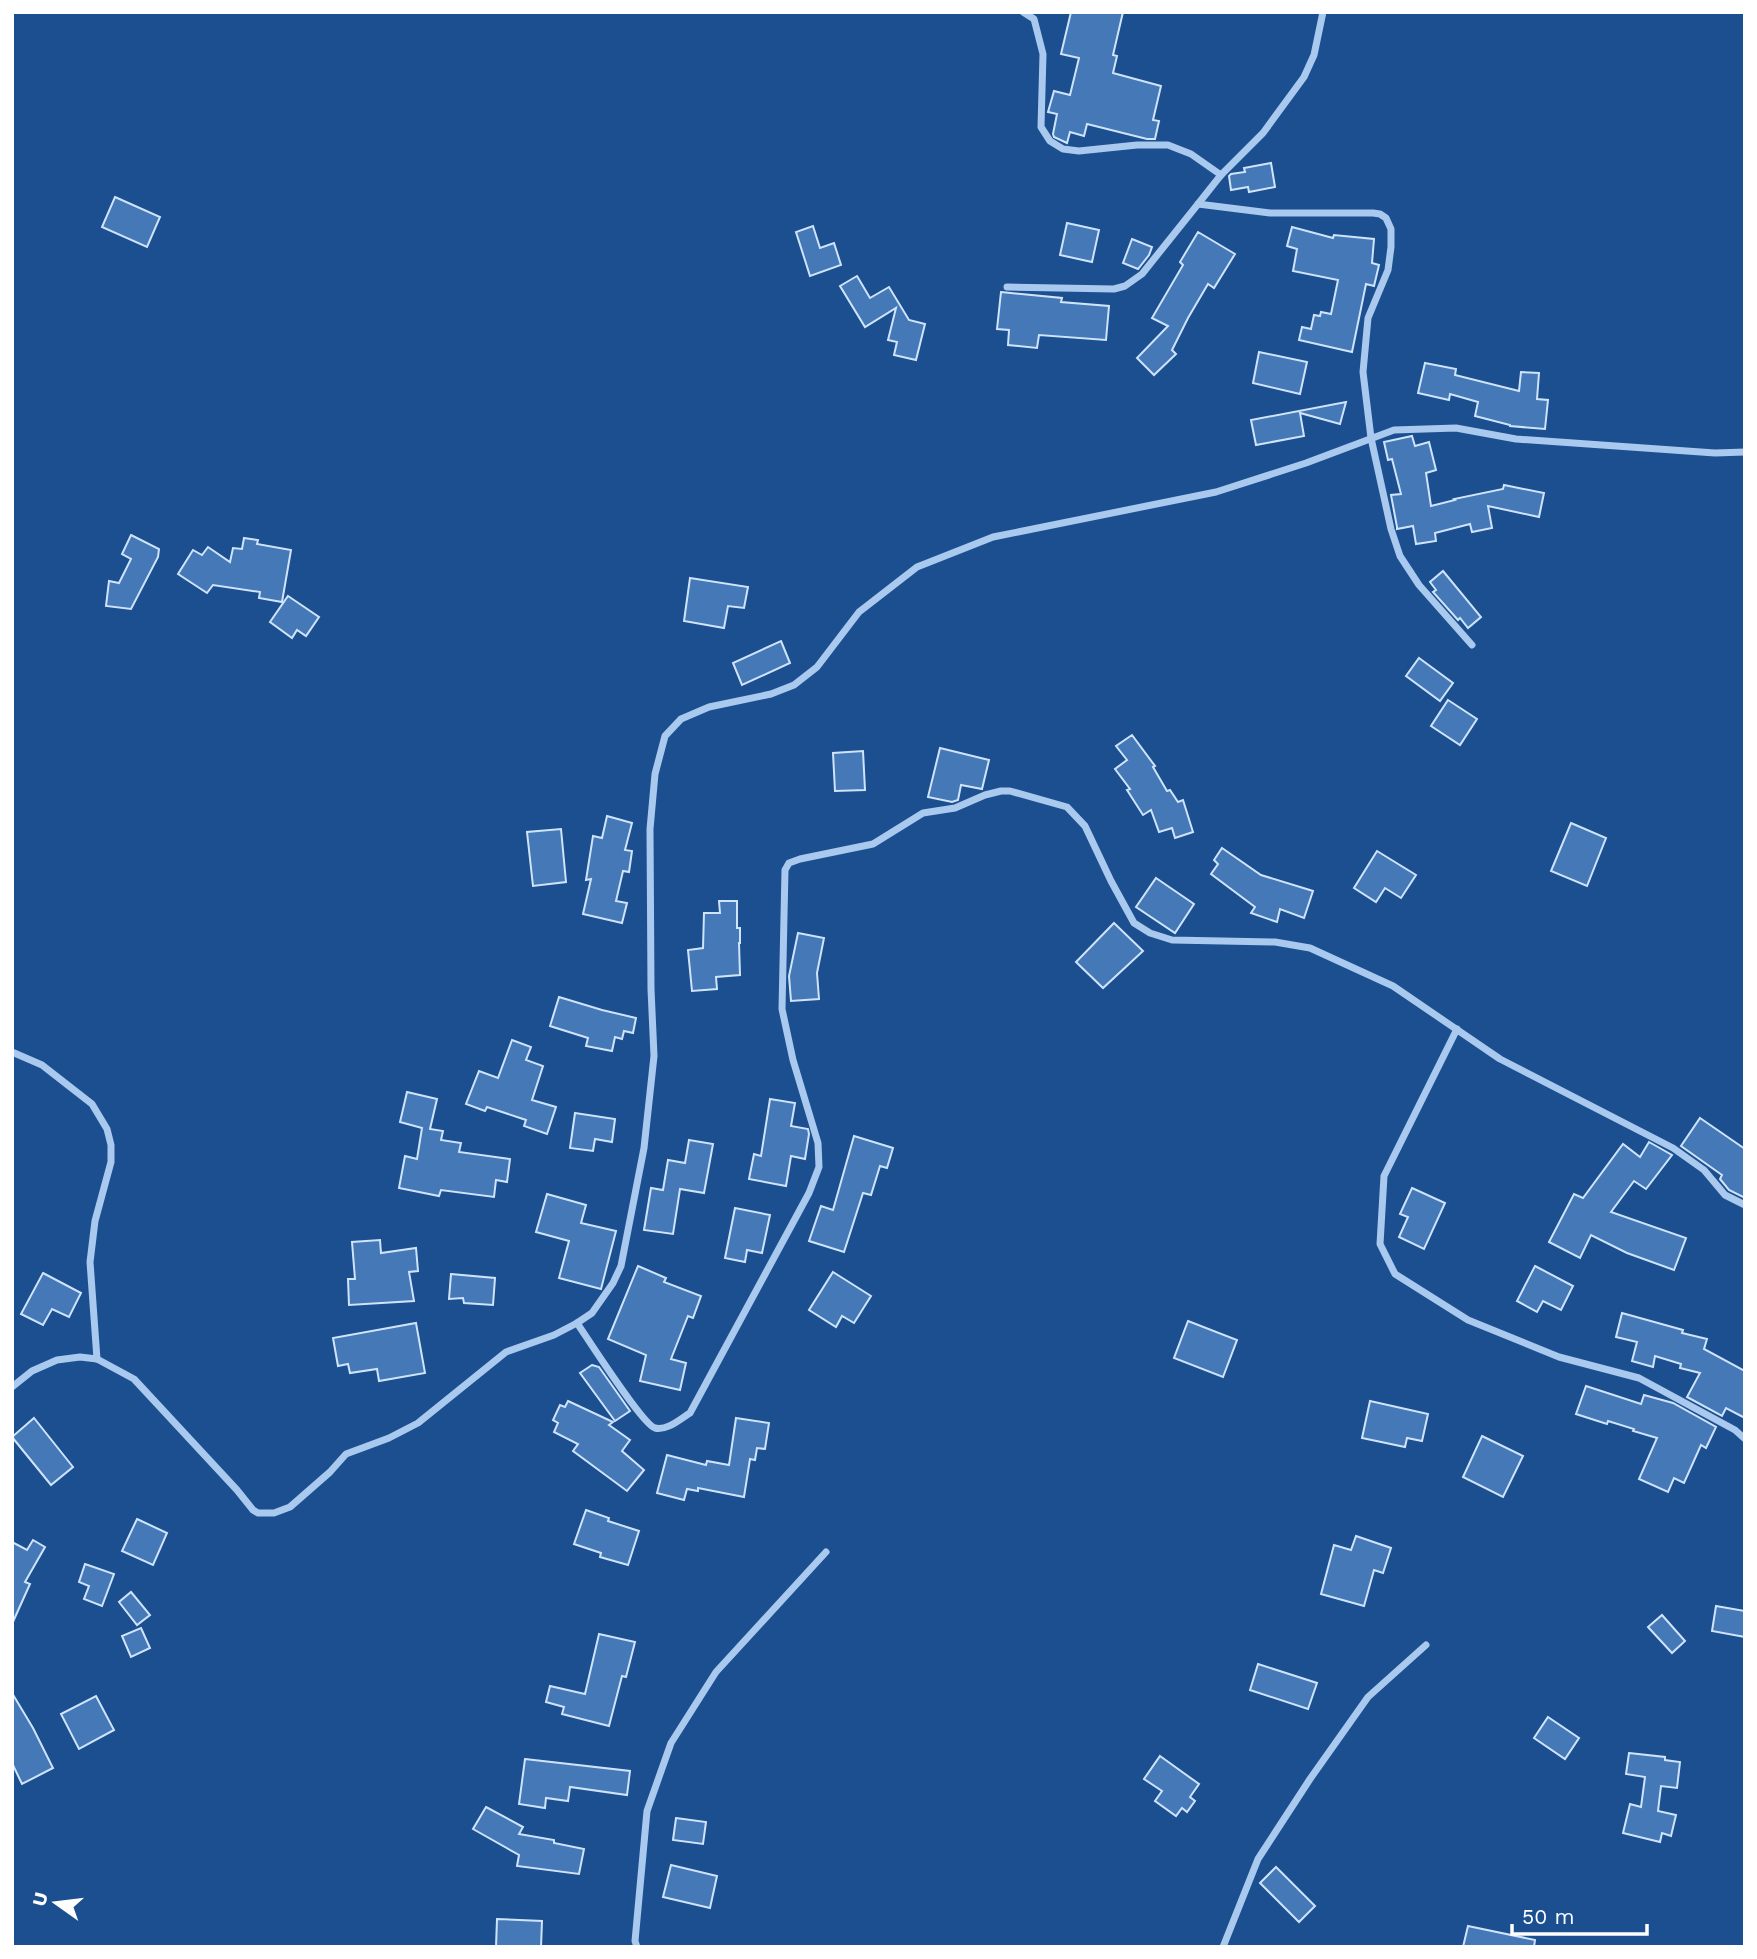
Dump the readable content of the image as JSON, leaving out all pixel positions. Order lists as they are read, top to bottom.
{
  "scale_bar": "50 m",
  "north": "left"
}
